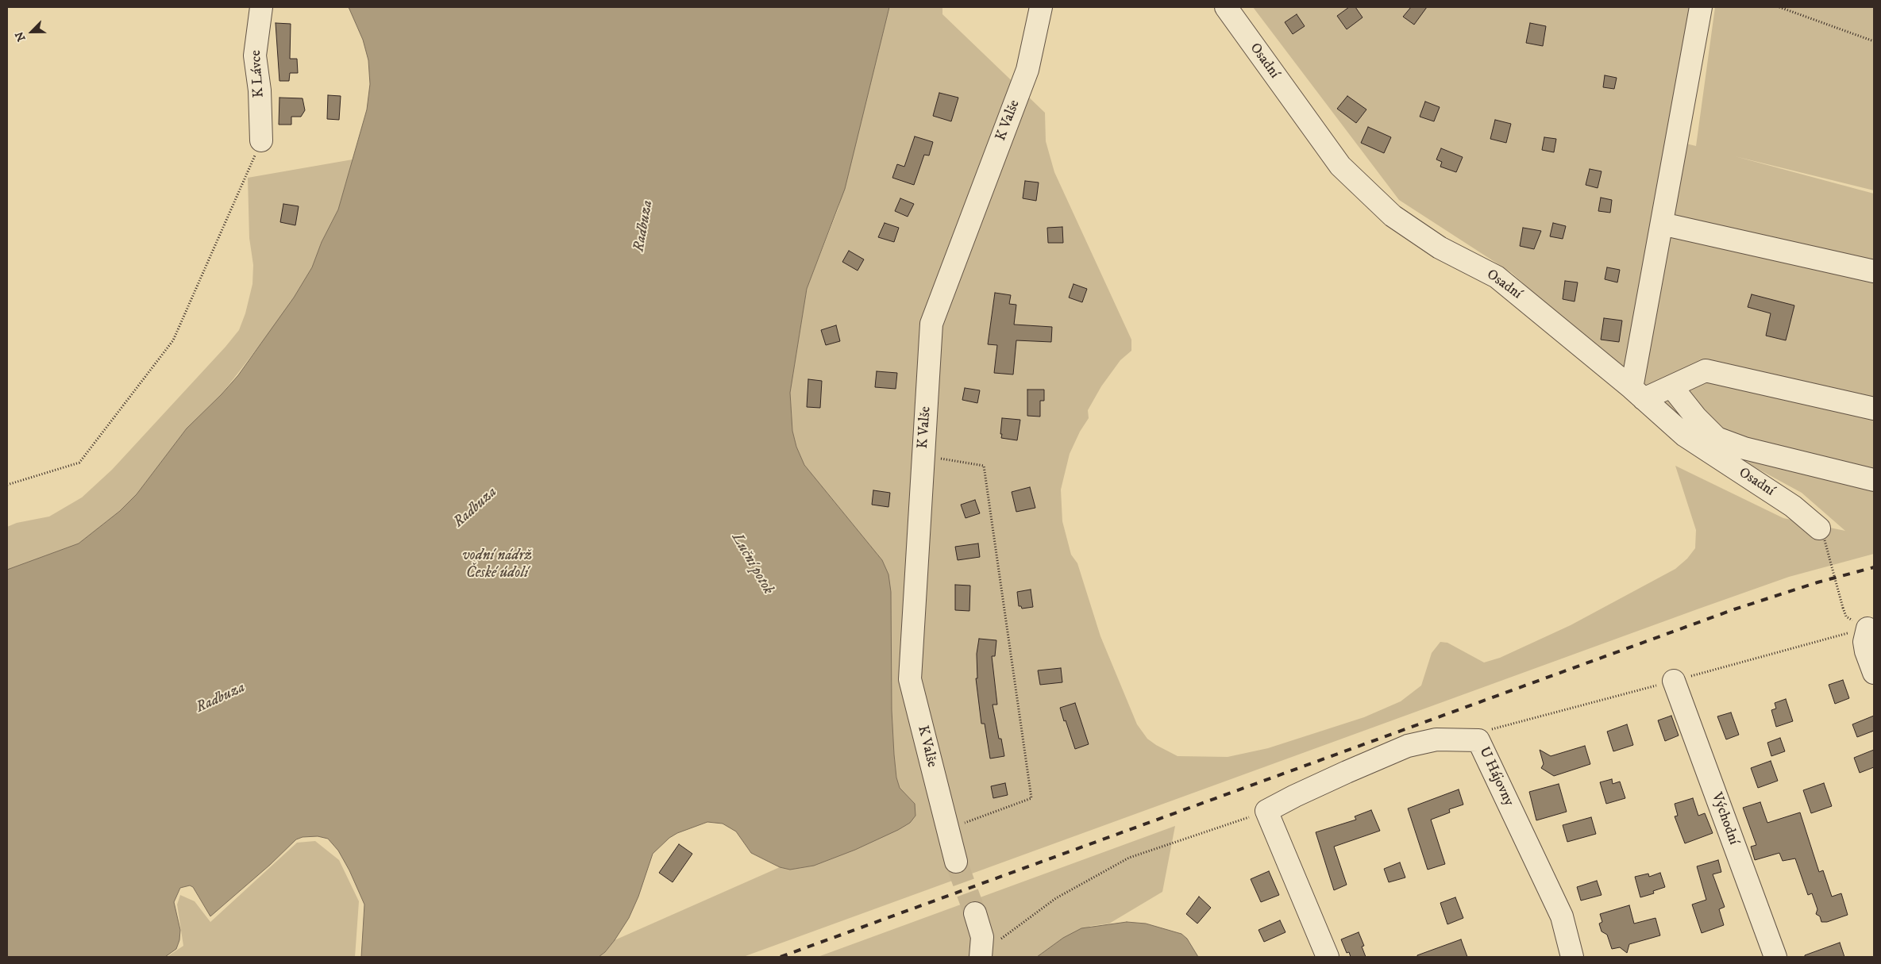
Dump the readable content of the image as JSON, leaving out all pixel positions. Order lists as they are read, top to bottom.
{
  "streets": {
    "street": [
      "Osadní",
      "K Lávce",
      "K Valše",
      "U Hájovny",
      "Východní"
    ]
  },
  "water": ["Radbuza", "vodní nádrž České údolí", "Luční potok"],
  "north": "bottom left"
}
